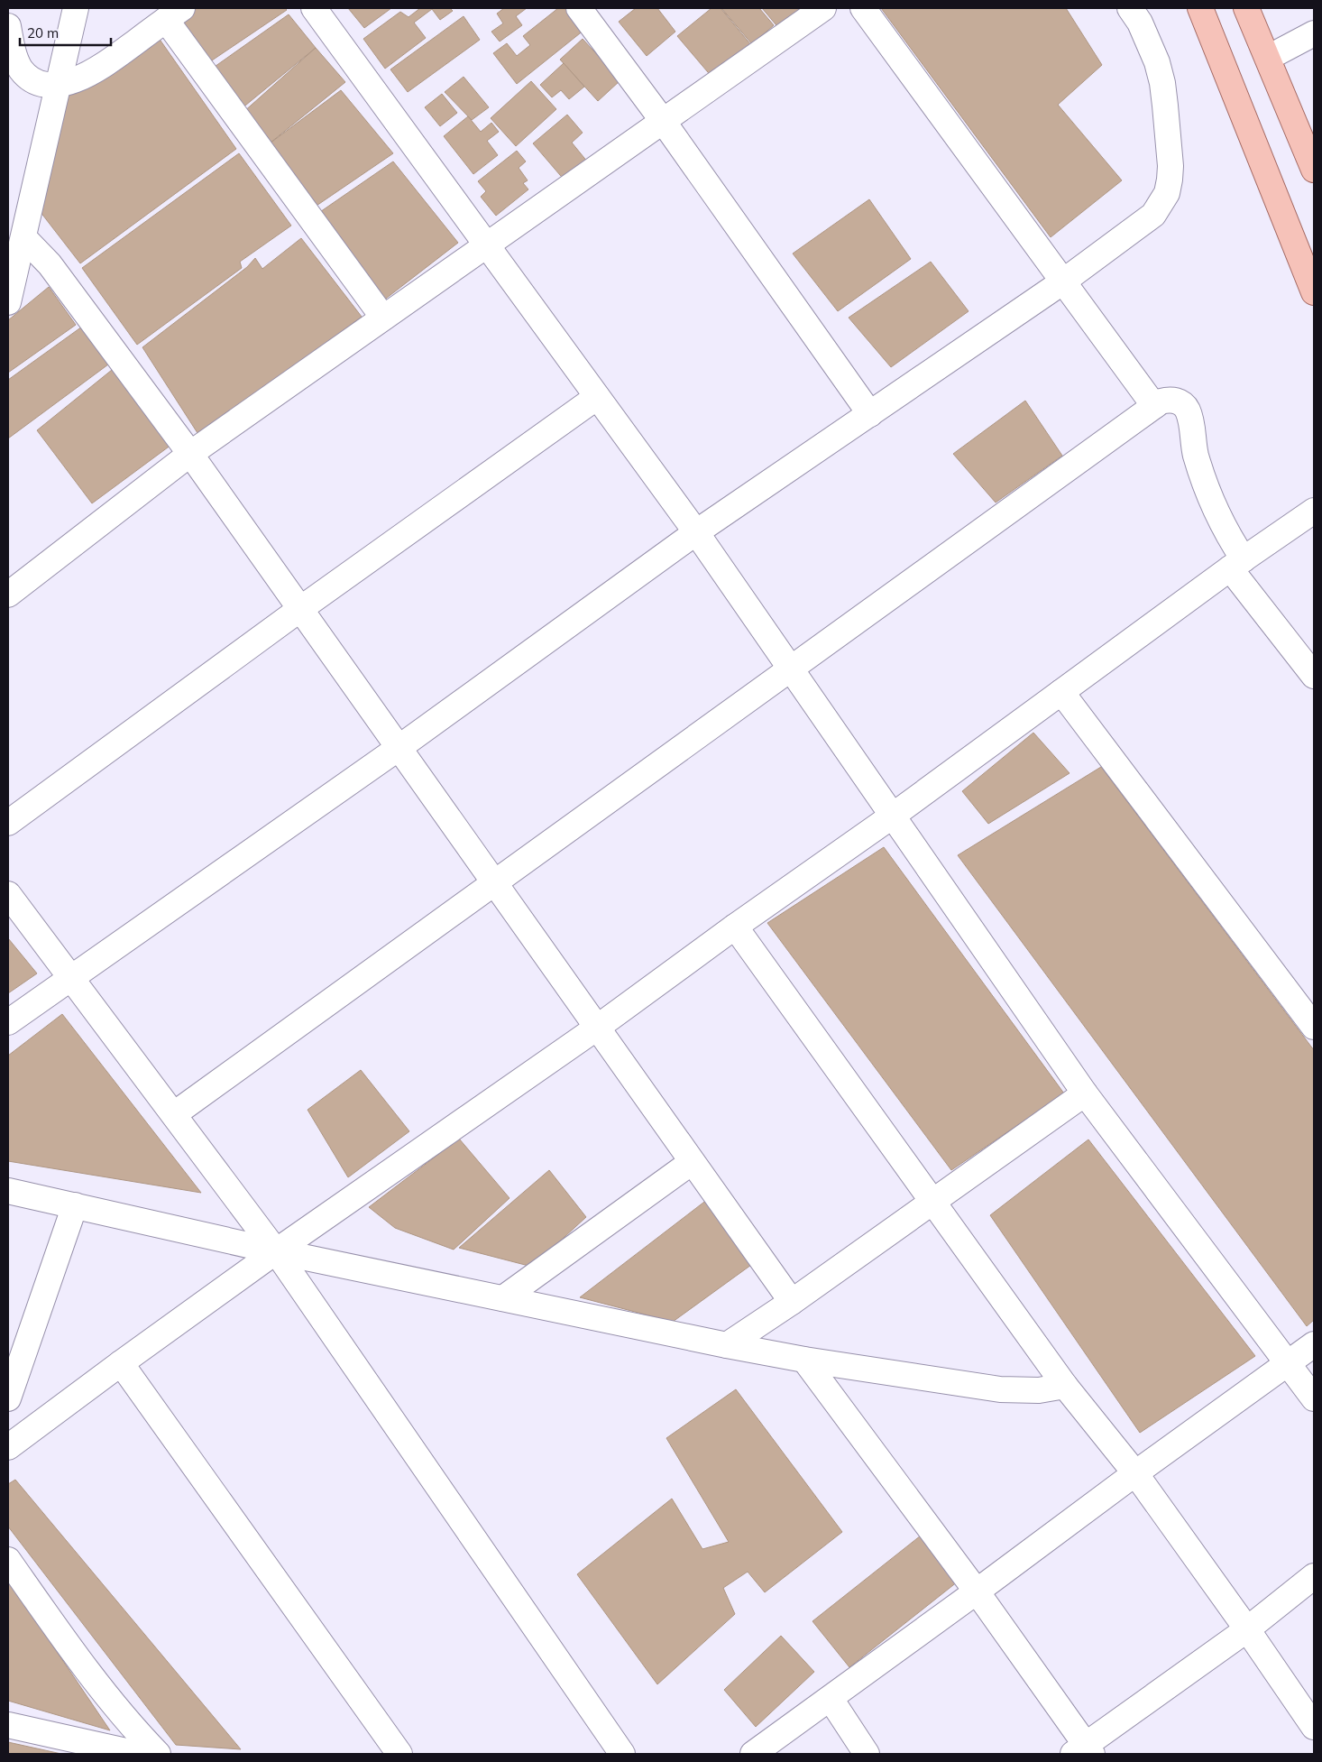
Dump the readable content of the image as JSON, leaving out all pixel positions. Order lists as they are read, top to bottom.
{
  "scale_bar": "20 m"
}
